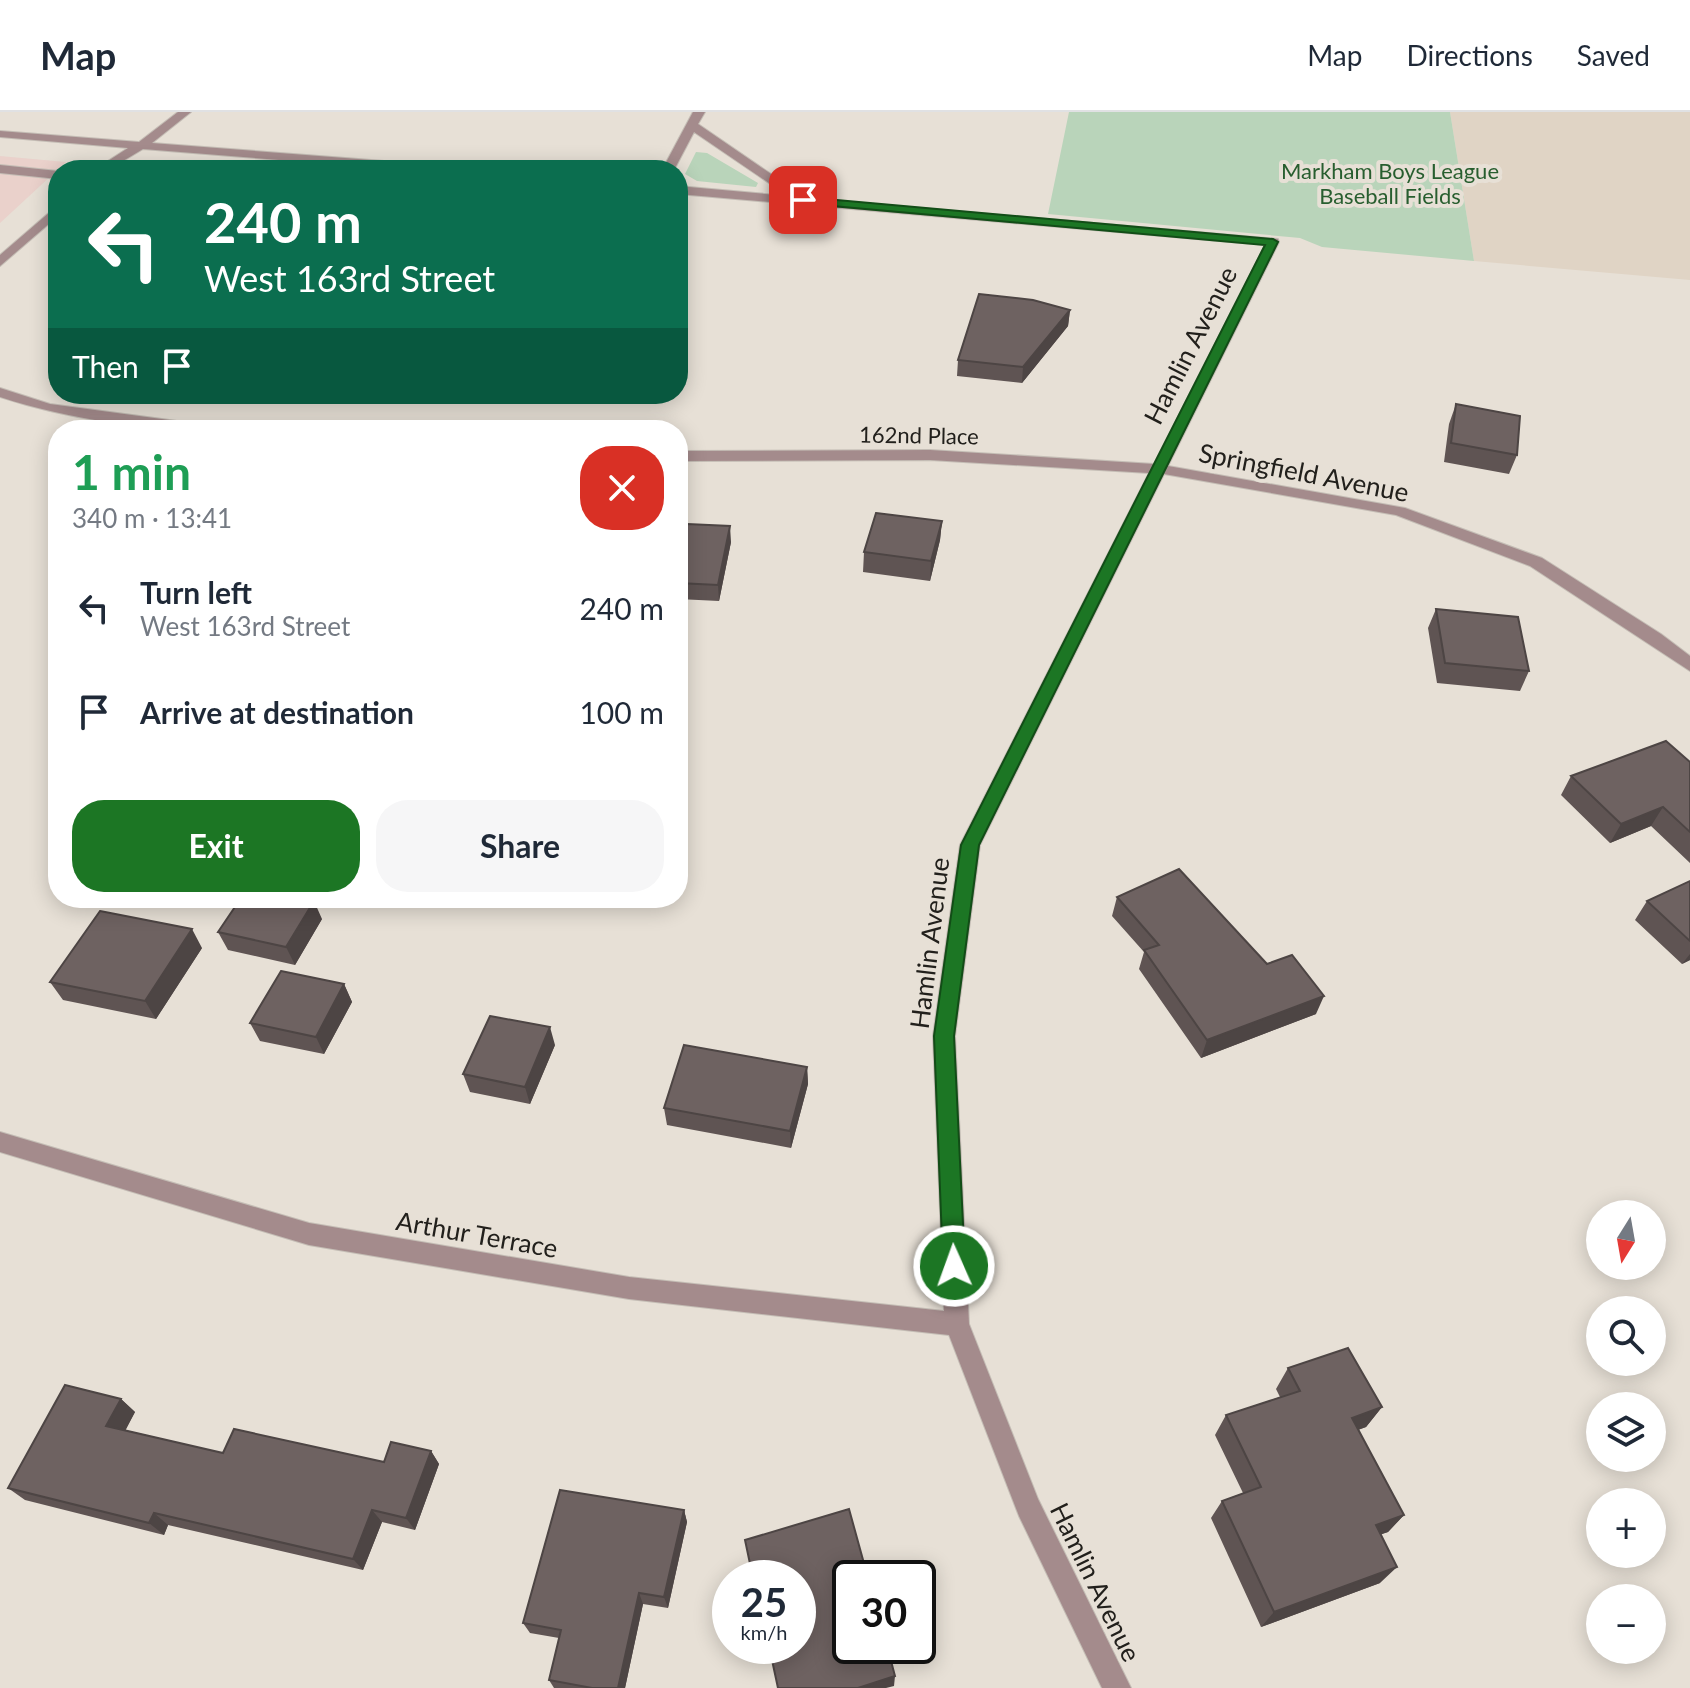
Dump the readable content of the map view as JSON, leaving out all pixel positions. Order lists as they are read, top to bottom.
{
  "streets": {
    "street": [
      "Hamlin Avenue",
      "162nd Place",
      "Springfield Avenue",
      "Arthur Terrace"
    ]
  },
  "crossings": [
    ["Hamlin Avenue", "162nd Place"],
    ["Hamlin Avenue", "Springfield Avenue"],
    ["Hamlin Avenue", "Arthur Terrace"],
    ["162nd Place", "Springfield Avenue"]
  ],
  "parks": ["Markham Boys League Baseball Fields"],
  "north": "bottom",
  "page": {
    "header": "Map",
    "nav": ["Map", "Directions", "Saved"],
    "turn": ["240 m", "West 163rd Street"],
    "then": "Then",
    "heading": ["1 min", "340 m · 13:41"],
    "list": [
      {
        "name": "Turn left",
        "note": "West 163rd Street",
        "value": "240 m"
      },
      {
        "name": "Arrive at destination",
        "value": "100 m"
      }
    ],
    "buttons": ["Exit", "Share"],
    "map_buttons": ["+", "−"],
    "speed": "25 km/h",
    "limit": "30"
  }
}
